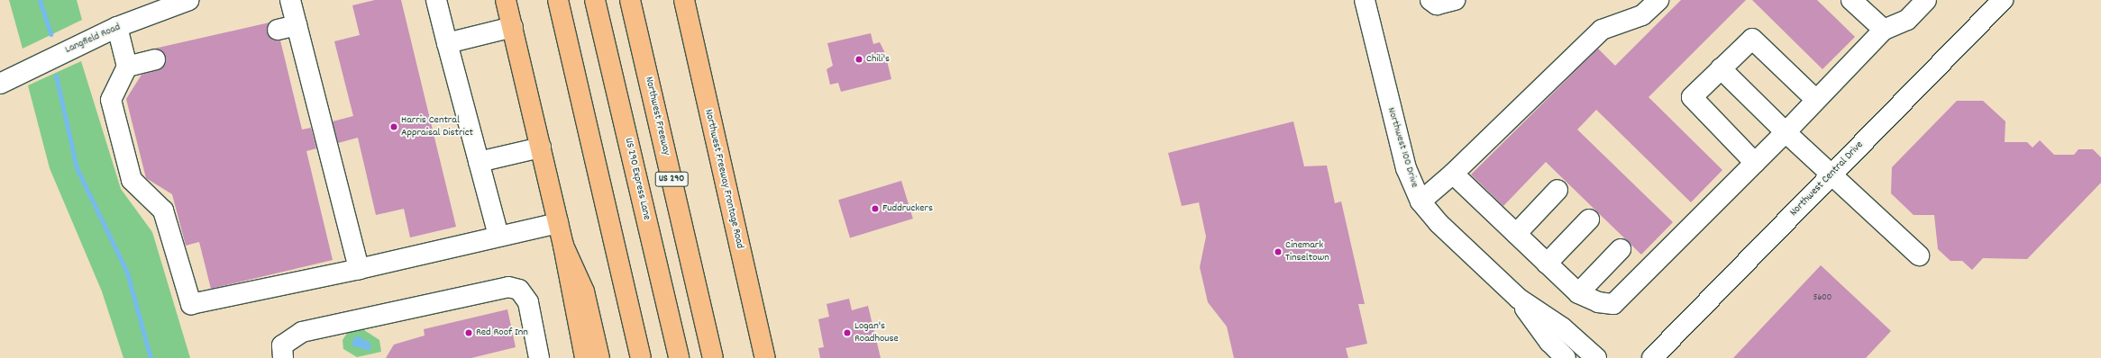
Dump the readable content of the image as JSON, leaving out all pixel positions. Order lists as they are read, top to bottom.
{
  "streets": {
    "main road": [
      "Northwest Freeway",
      "US 290 Express Lane",
      "US 290",
      "Northwest Freeway Frontage Road"
    ],
    "street": ["Langfield Road", "Northwest 100 Drive", "Northwest Central Drive"]
  },
  "places": [
    "Chili's",
    "Harris Central Appraisal District",
    "Fuddruckers",
    "Cinemark Tinseltown",
    "Red Roof Inn",
    "Logan's Roadhouse"
  ],
  "house_numbers": ["5600"]
}
